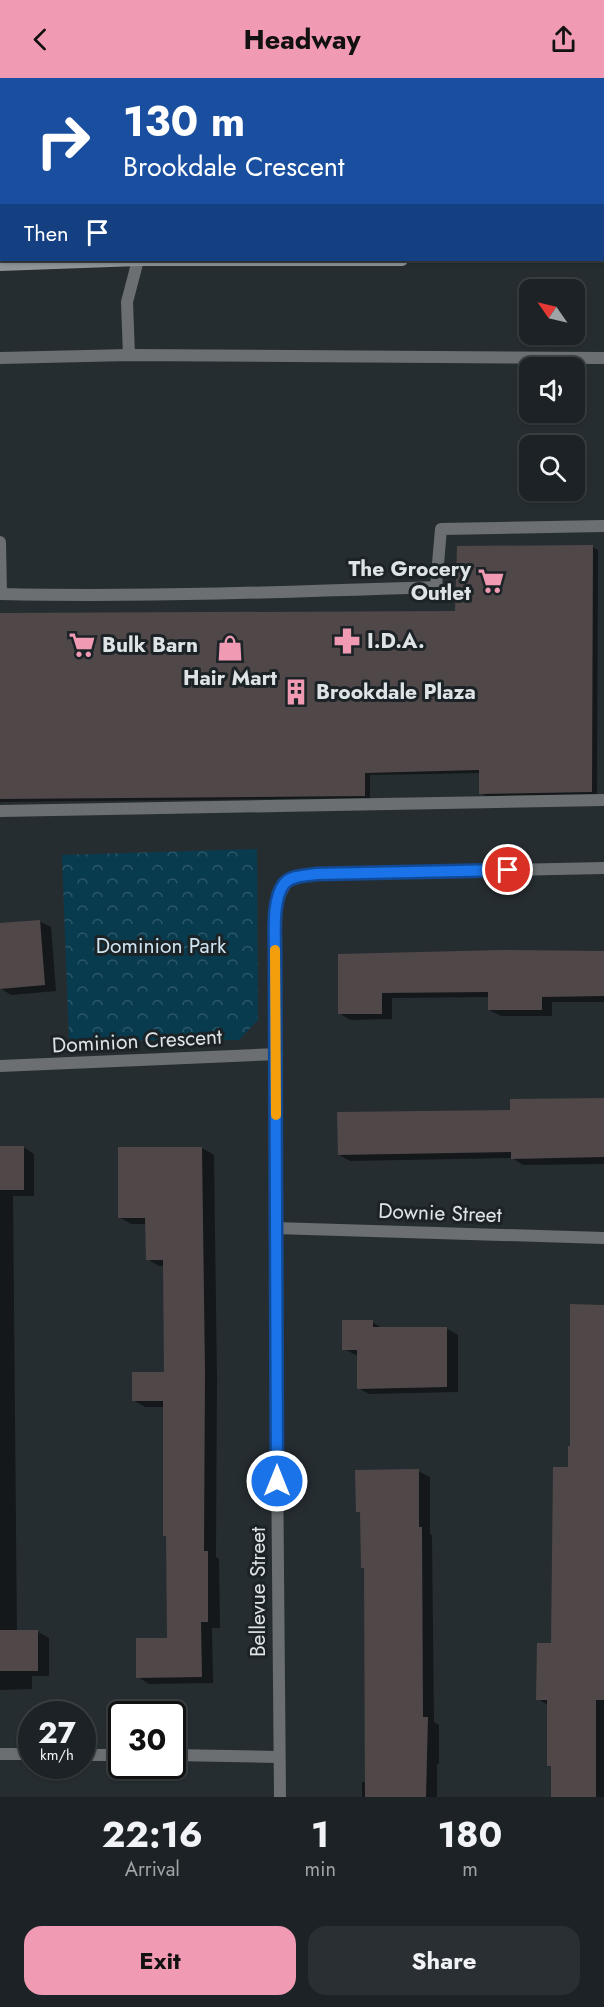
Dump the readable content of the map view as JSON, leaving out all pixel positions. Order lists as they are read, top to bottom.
{
  "streets": {
    "street": ["Dominion Crescent", "Downie Street", "Bellevue Street"]
  },
  "crossings": [
    ["Dominion Crescent", "Bellevue Street"],
    ["Downie Street", "Bellevue Street"]
  ],
  "parks": ["Dominion Park"],
  "places": {
    "supermarket": ["The Grocery Outlet", "Bulk Barn"],
    "pharmacy": ["I.D.A."],
    "shop": ["Hair Mart"],
    "building": ["Brookdale Plaza"]
  },
  "north": "top left",
  "page": {
    "header": "Headway",
    "turn": ["130 m", "Brookdale Crescent"],
    "then": "Then",
    "speed": "27 km/h",
    "limit": "30",
    "eta": [
      "22:16",
      "Arrival",
      "1",
      "min",
      "180",
      "m"
    ],
    "buttons": ["Exit", "Share"]
  }
}
